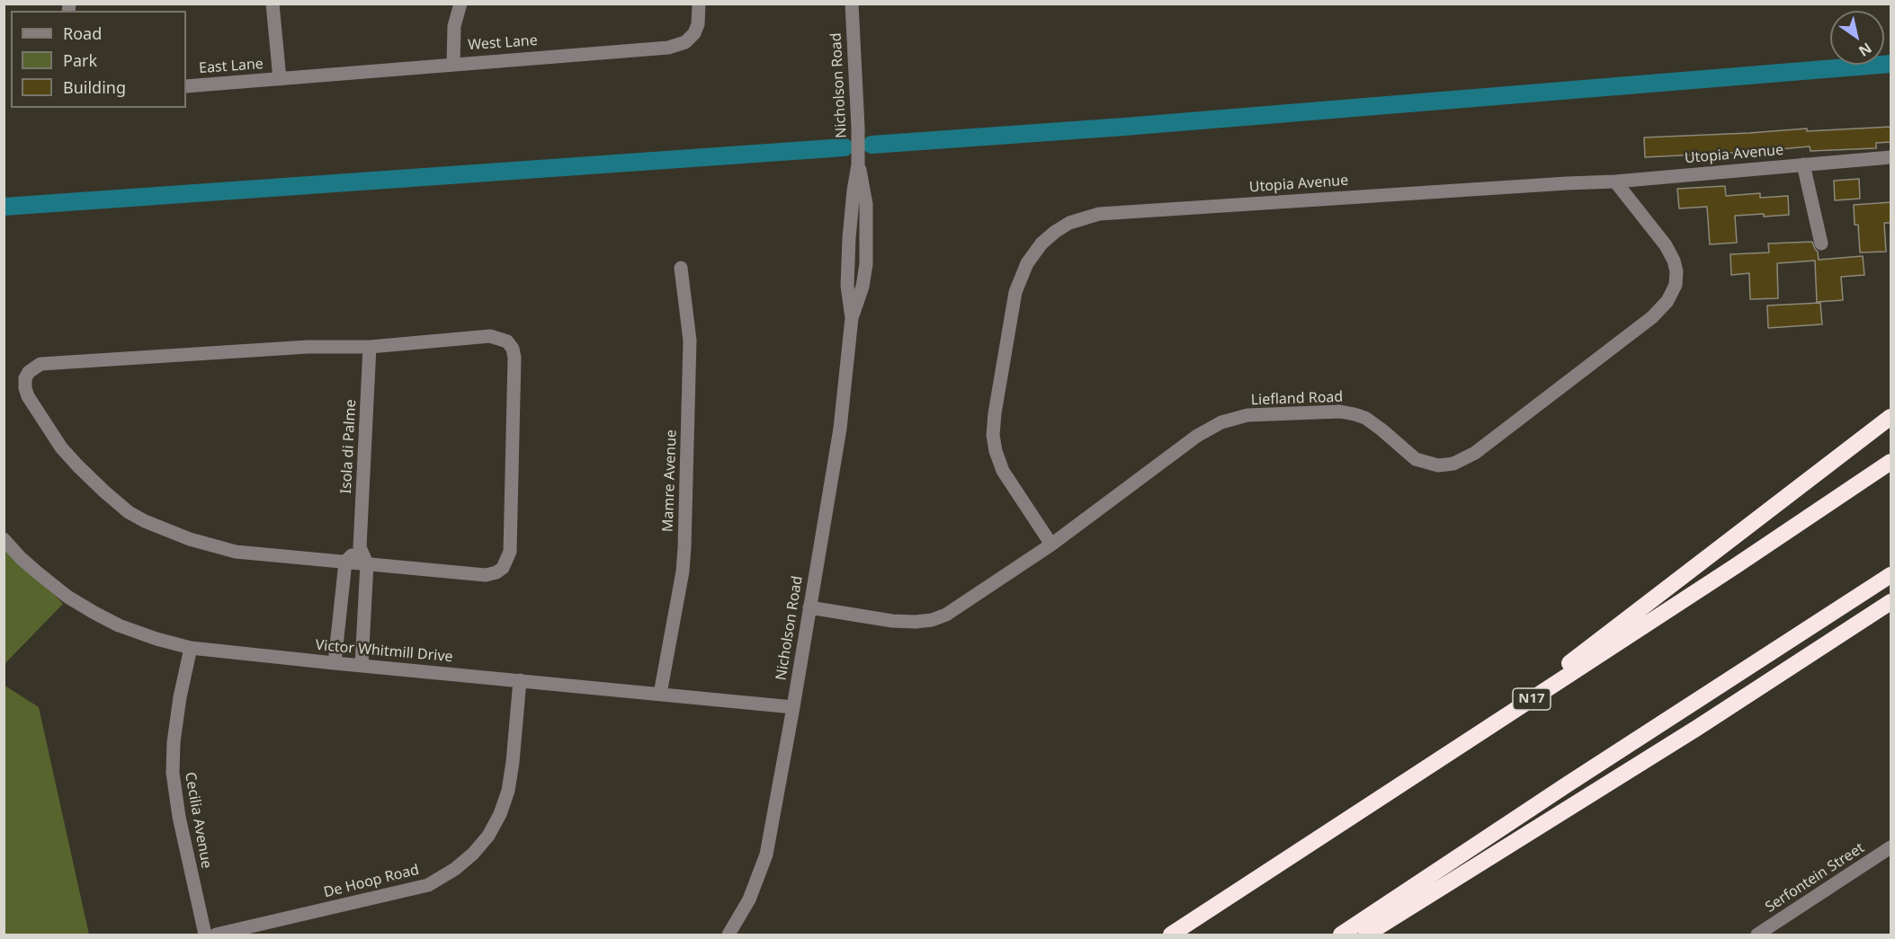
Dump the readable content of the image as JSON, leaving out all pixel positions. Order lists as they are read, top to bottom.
{
  "streets": {
    "highway": ["N17"],
    "street": [
      "West Lane",
      "East Lane",
      "Nicholson Road",
      "Utopia Avenue",
      "Liefland Road",
      "Isola di Palme",
      "Mamre Avenue",
      "Victor Whitmill Drive",
      "Cecilia Avenue",
      "Serfontein Street",
      "De Hoop Road"
    ]
  },
  "crossings": [
    ["West Lane", "East Lane"],
    ["Nicholson Road", "Liefland Road"],
    ["Nicholson Road", "Victor Whitmill Drive"],
    ["Utopia Avenue", "Liefland Road"],
    ["Isola di Palme", "Victor Whitmill Drive"],
    ["Mamre Avenue", "Victor Whitmill Drive"],
    ["Victor Whitmill Drive", "Cecilia Avenue"],
    ["Victor Whitmill Drive", "De Hoop Road"]
  ],
  "legend": ["Road", "Park", "Building"],
  "north": "bottom right"
}
